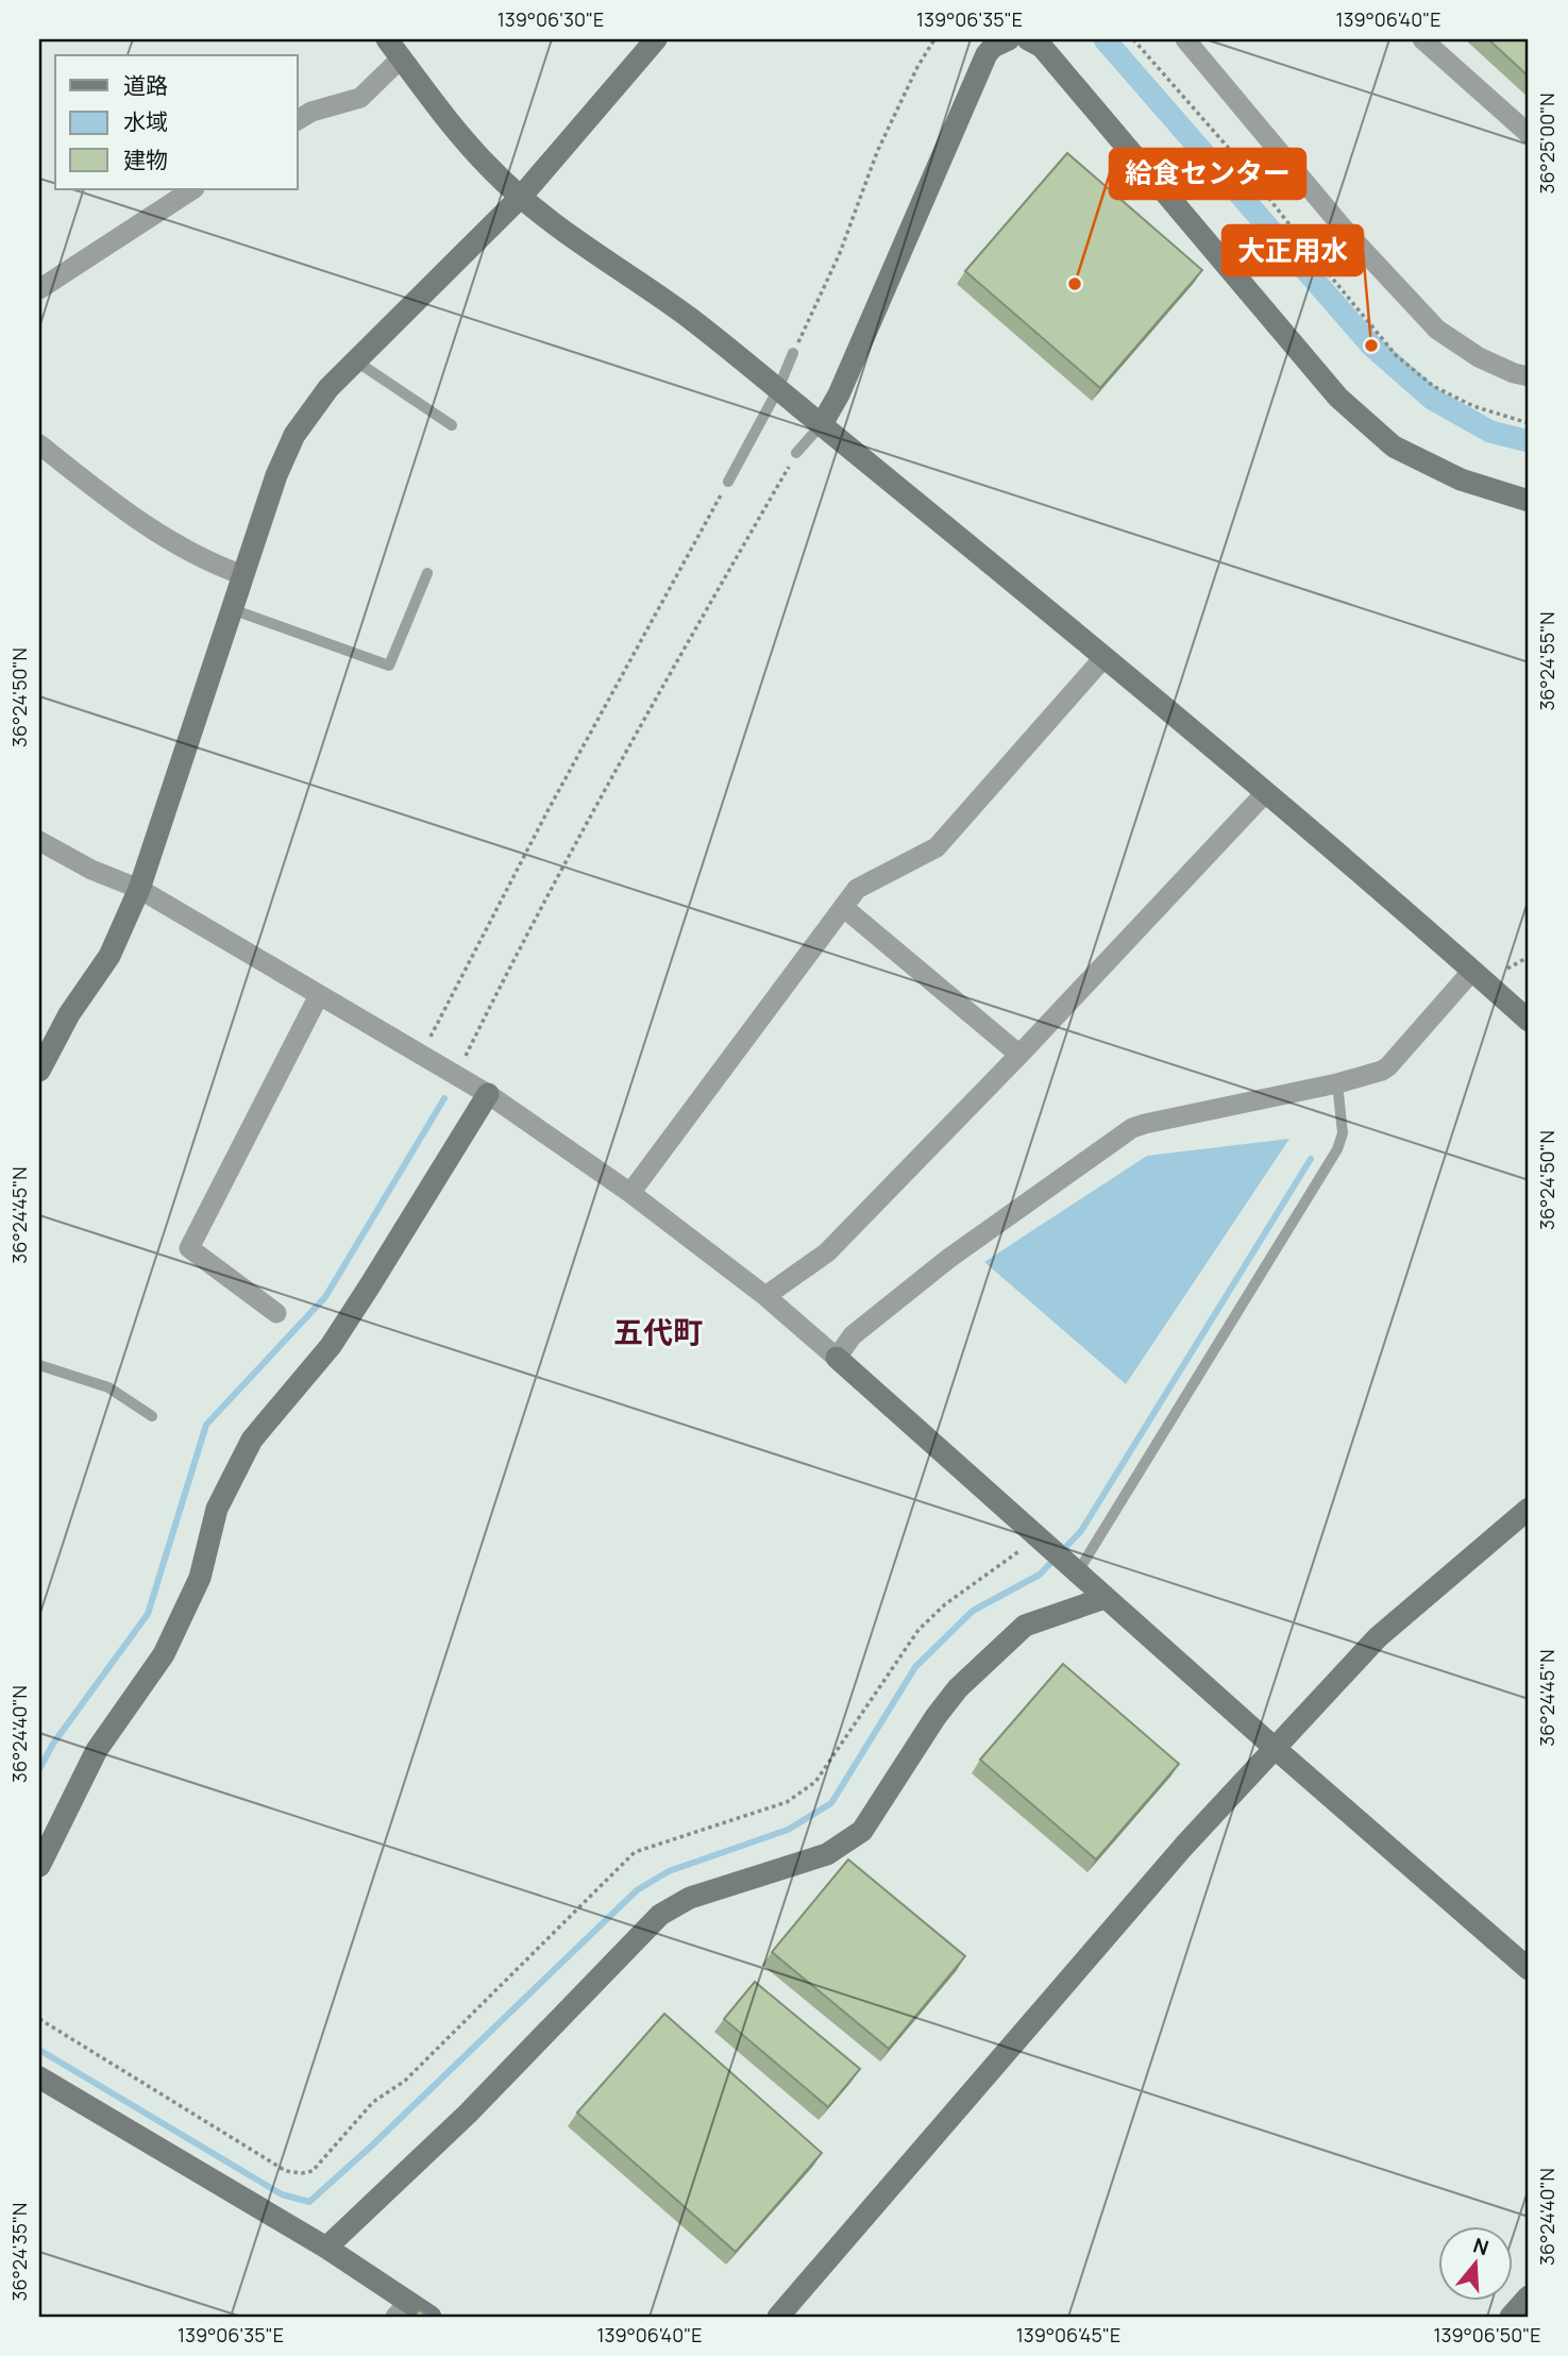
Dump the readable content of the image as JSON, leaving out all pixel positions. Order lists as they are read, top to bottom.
{
  "districts": ["五代町"],
  "places": ["給食センター", "大正用水"],
  "legend": ["道路", "水域", "建物"],
  "north": "top",
  "coordinates": [
    "139°06'30\"E",
    "139°06'35\"E",
    "139°06'40\"E",
    "36°25'00\"N",
    "36°24'55\"N",
    "36°24'50\"N",
    "36°24'45\"N",
    "36°24'40\"N",
    "36°24'35\"N",
    "139°06'45\"E",
    "139°06'50\"E"
  ]
}
